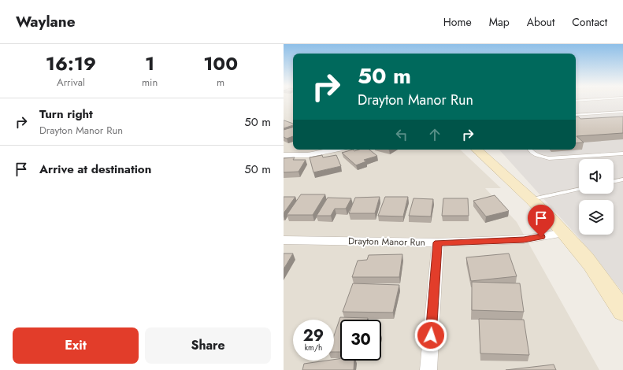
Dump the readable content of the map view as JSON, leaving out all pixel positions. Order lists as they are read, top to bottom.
{
  "streets": {
    "street": ["Drayton Manor Run"]
  },
  "page": {
    "header": "Waylane",
    "nav": [
      "Home",
      "Map",
      "About",
      "Contact"
    ],
    "eta": [
      "16:19",
      "Arrival",
      "1",
      "min",
      "100",
      "m"
    ],
    "turn": ["50 m", "Drayton Manor Run"],
    "list": [
      {
        "name": "Turn right",
        "note": "Drayton Manor Run",
        "value": "50 m"
      },
      {
        "name": "Arrive at destination",
        "value": "50 m"
      }
    ],
    "speed": "29 km/h",
    "limit": "30",
    "buttons": ["Exit", "Share"]
  }
}
